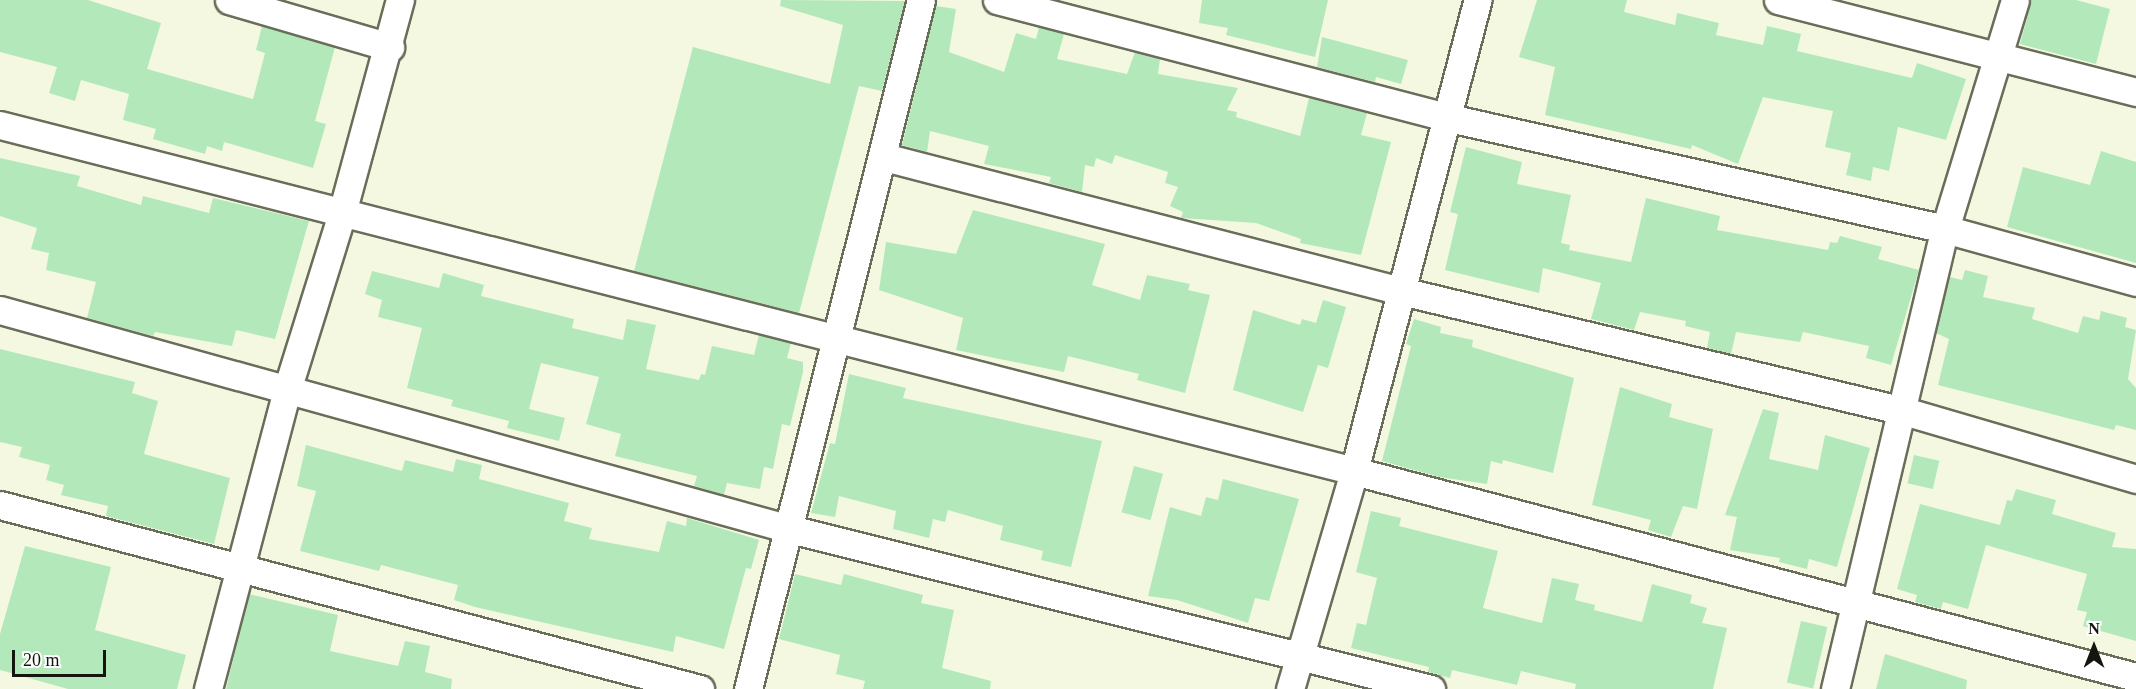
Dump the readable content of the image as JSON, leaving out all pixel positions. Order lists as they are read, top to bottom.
{
  "scale_bar": "20 m",
  "north": "top"
}
